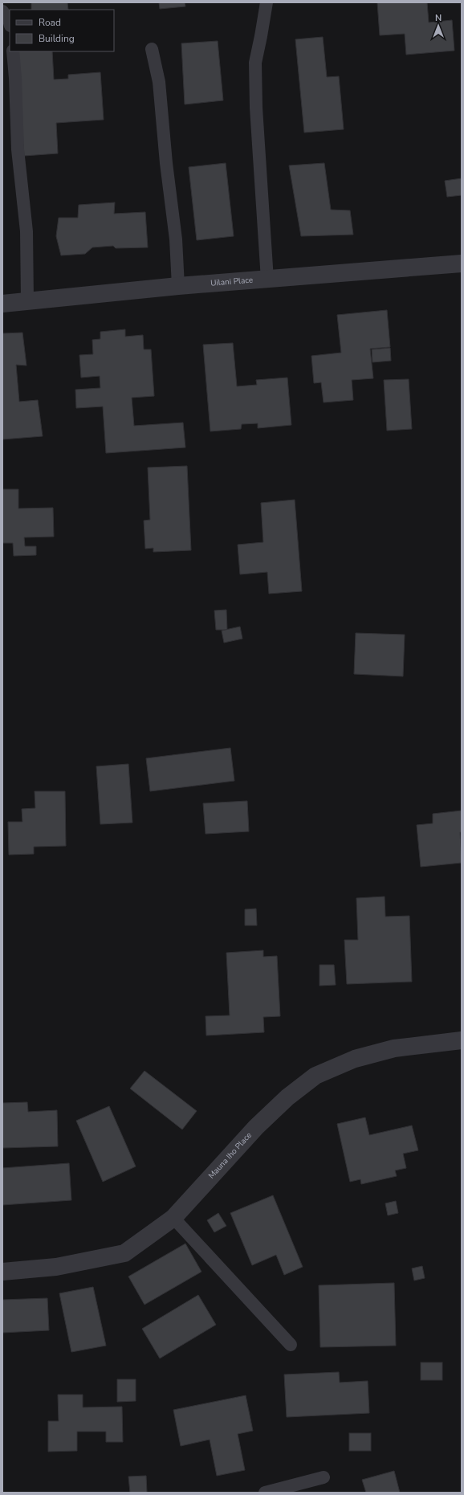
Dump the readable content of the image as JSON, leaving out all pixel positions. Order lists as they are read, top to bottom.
{
  "streets": {
    "street": ["Uilani Place", "Mauna Iho Place"]
  },
  "legend": ["Road", "Building"],
  "north": "top"
}
